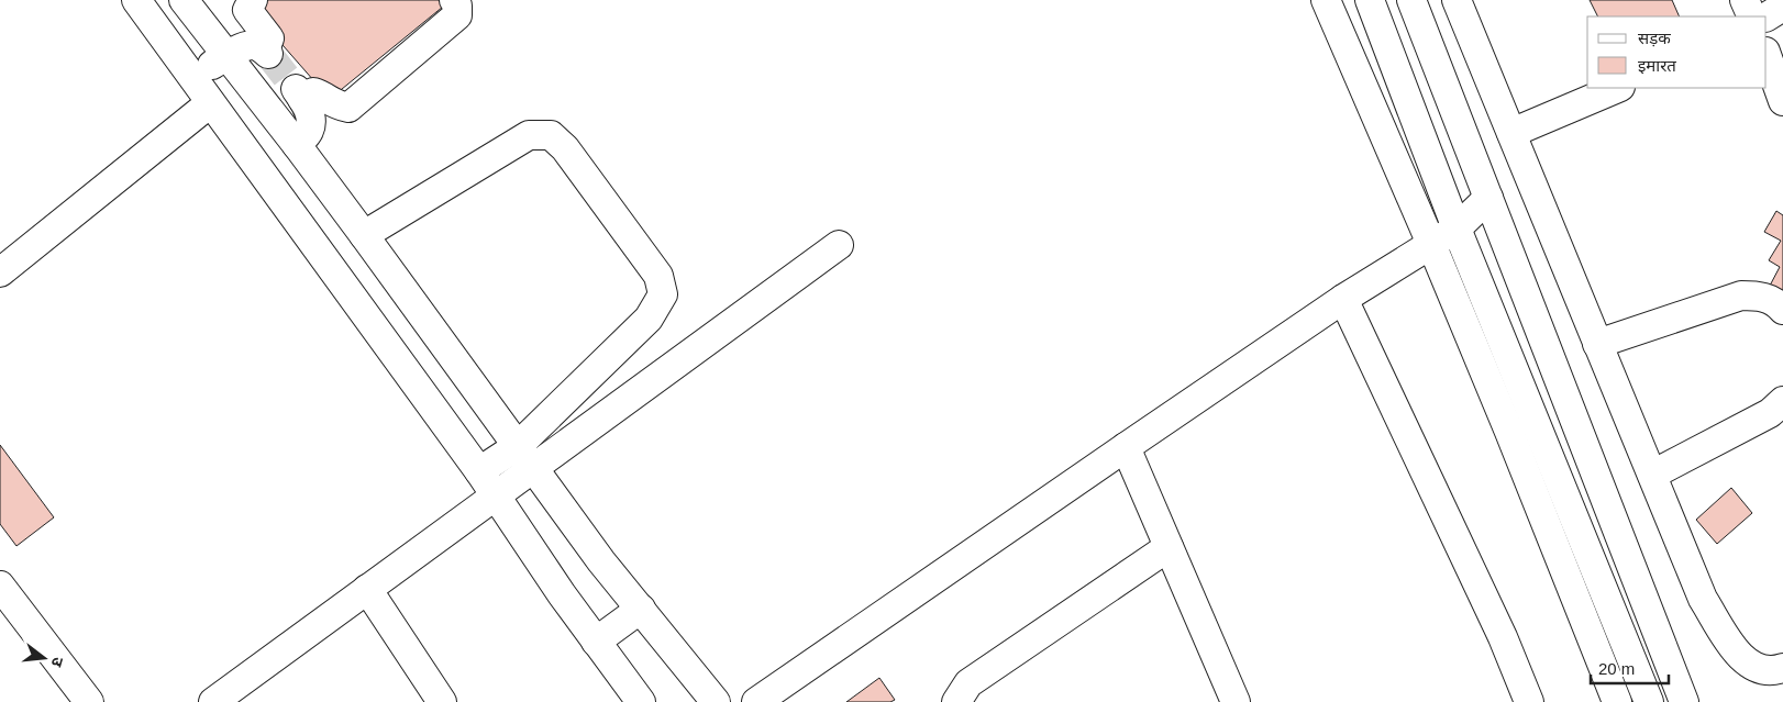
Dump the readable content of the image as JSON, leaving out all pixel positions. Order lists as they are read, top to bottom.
{
  "legend": ["सड़क", "इमारत"],
  "scale_bar": "20 m",
  "north": "right"
}
